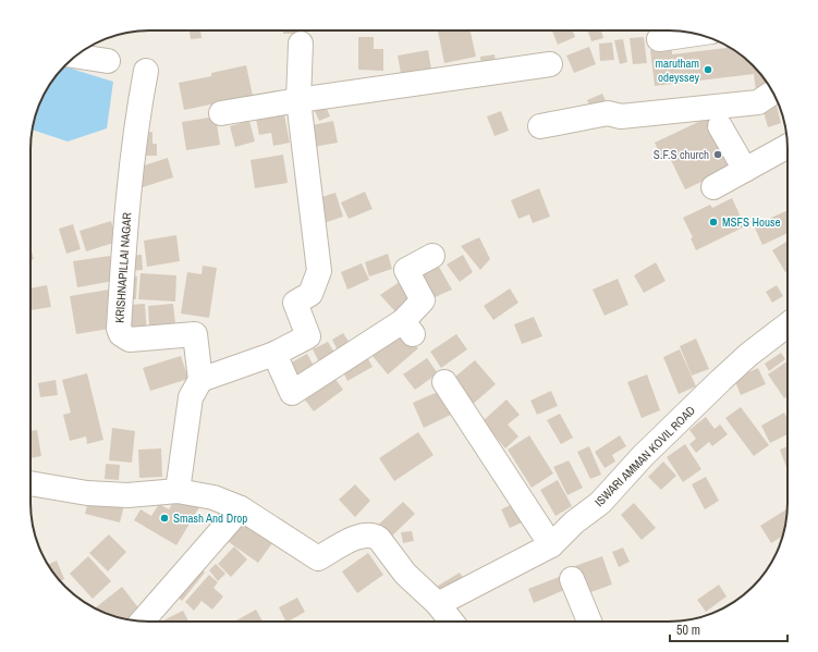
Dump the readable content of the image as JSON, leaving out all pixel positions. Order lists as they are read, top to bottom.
{
  "streets": {
    "street": ["KRISHNAPILLAI NAGAR", "ISWARI AMMAN KOVIL ROAD"]
  },
  "places": [
    "marutham odeyssey",
    "S.F.S church",
    "MSFS House",
    "Smash And Drop"
  ],
  "scale_bar": "50 m"
}
